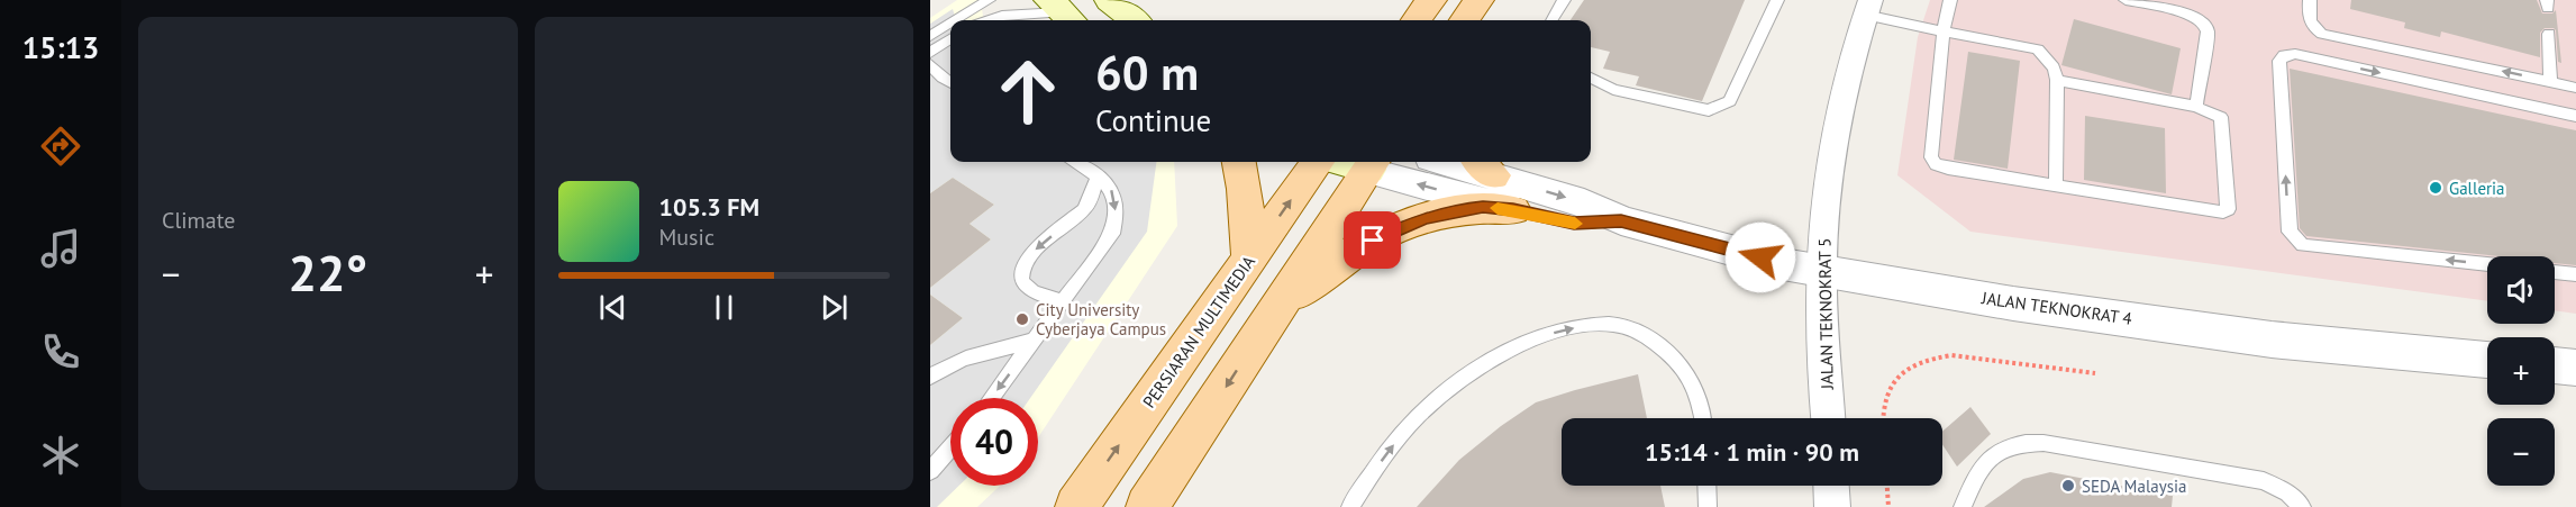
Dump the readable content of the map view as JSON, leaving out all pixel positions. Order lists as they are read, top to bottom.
{
  "streets": {
    "main road": ["PERSIARAN MULTIMEDIA"],
    "street": ["JALAN TEKNOKRAT 4", "JALAN TEKNOKRAT 5"]
  },
  "crossings": [
    ["JALAN TEKNOKRAT 4", "JALAN TEKNOKRAT 5"]
  ],
  "places": ["Galleria", "City University Cyberjaya Campus", "SEDA Malaysia"],
  "page": {
    "tabs": "15:13",
    "tile": "Climate",
    "turn": ["60 m", "Continue"],
    "song": ["105.3 FM", "Music"],
    "heat": ["−", "22°", "+"],
    "map_buttons": ["+", "−"],
    "limit": "40",
    "trip": "15:14 · 1 min · 90 m"
  }
}
